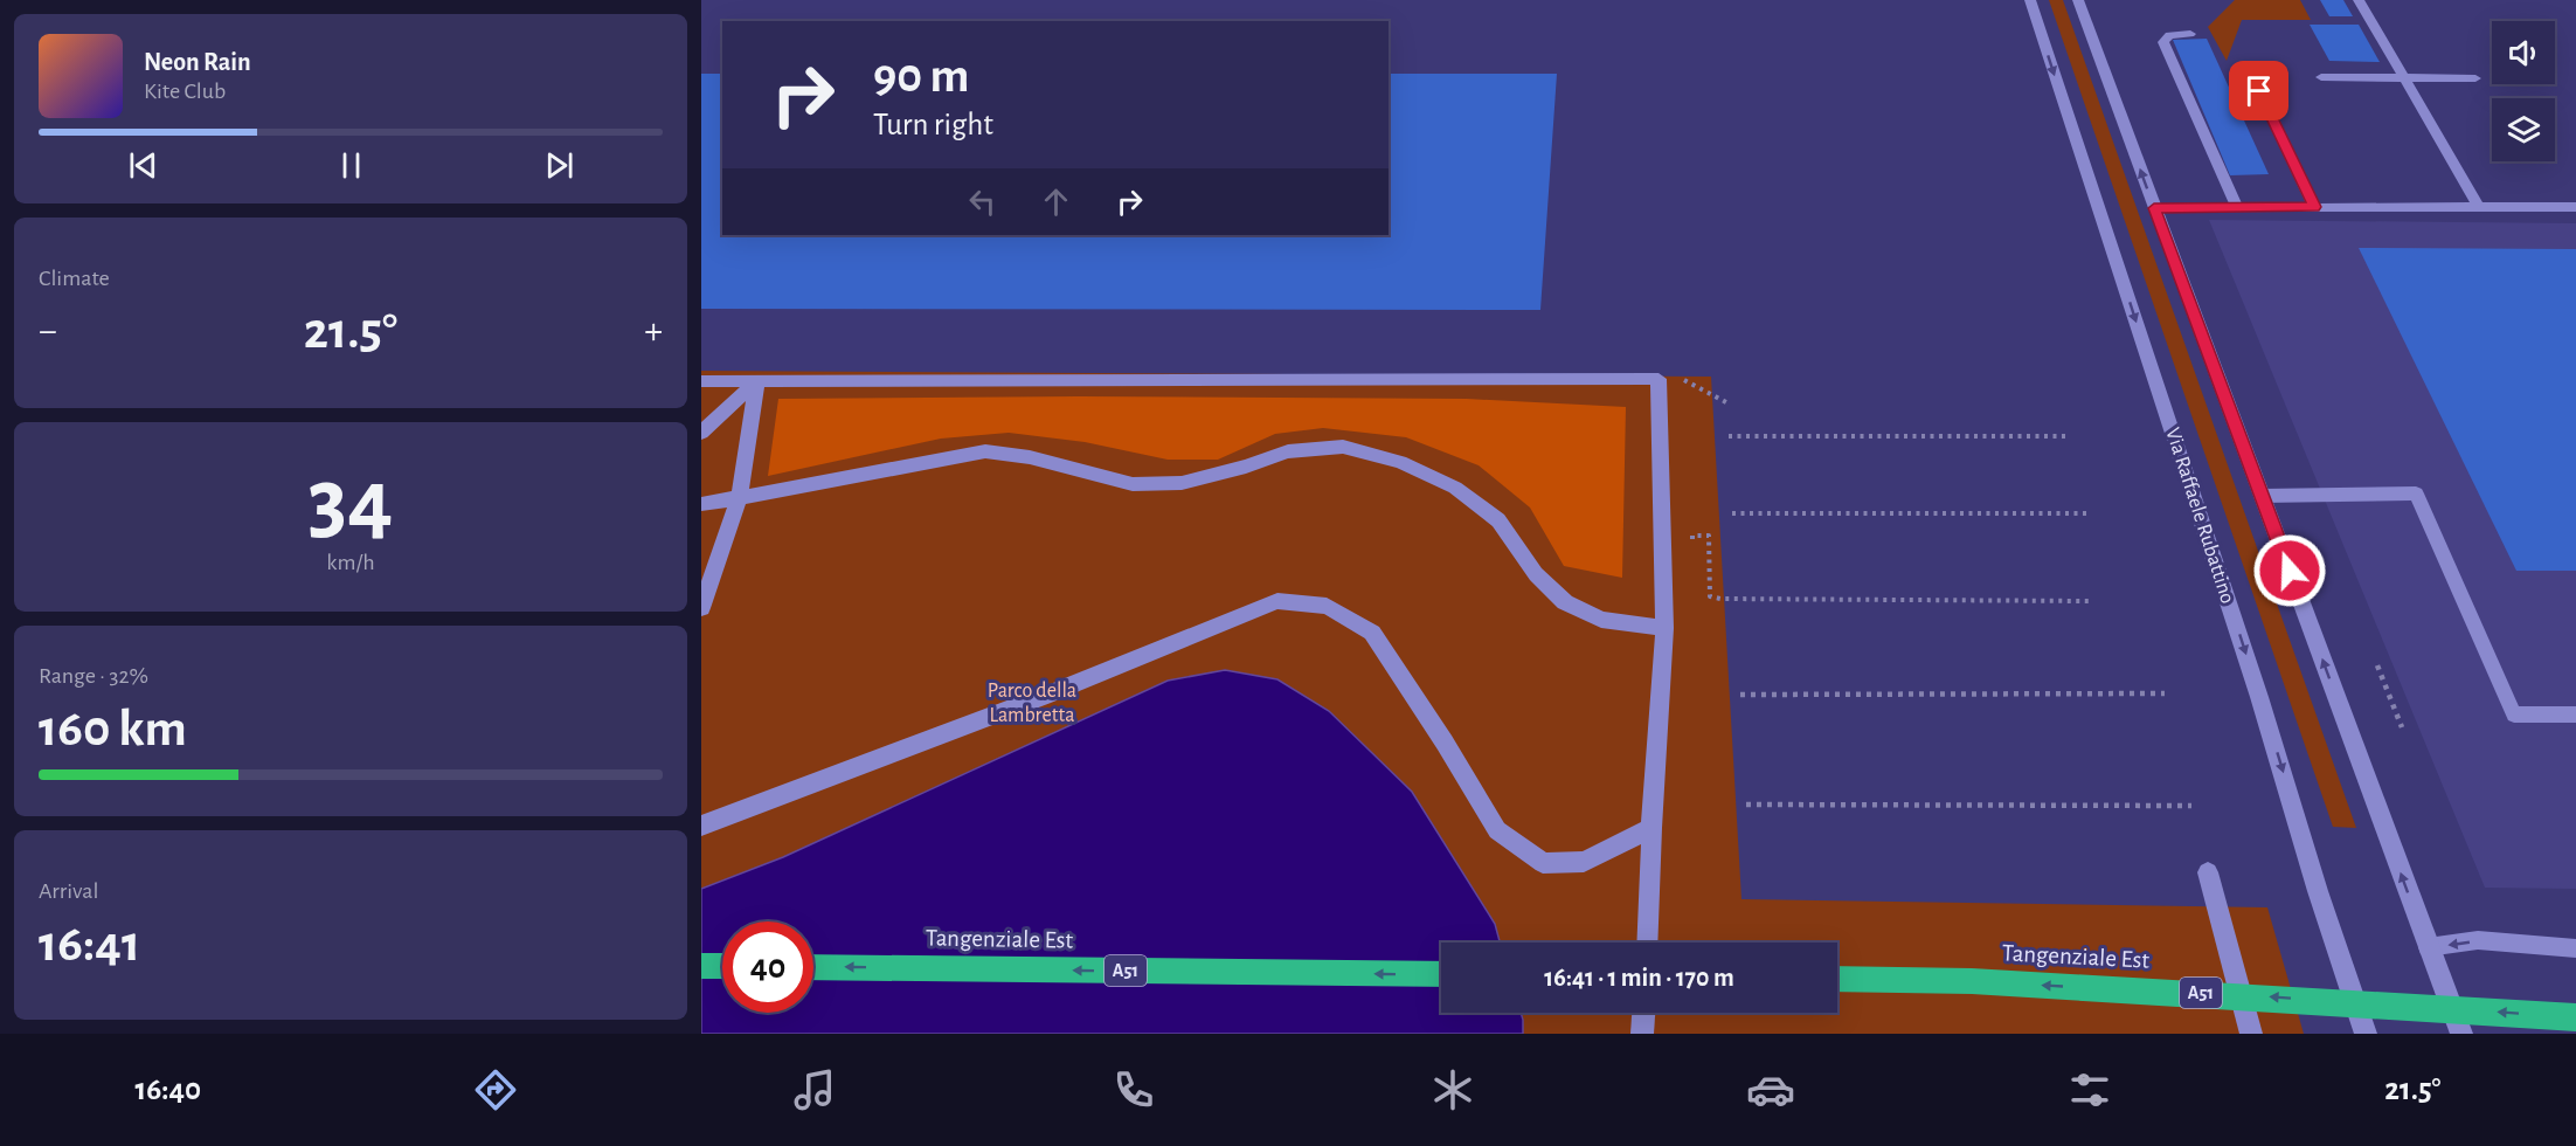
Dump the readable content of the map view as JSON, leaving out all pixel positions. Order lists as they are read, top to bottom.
{
  "streets": {
    "highway": ["Tangenziale Est", "A51"],
    "street": ["Via Raffaele Rubattino"]
  },
  "one_way": ["Tangenziale Est"],
  "parks": ["Parco della Lambretta"],
  "page": {
    "turn": ["90 m", "Turn right"],
    "song": ["Neon Rain", "Kite Club"],
    "tile": [
      "Climate",
      ["34", "km/h"],
      ["Range · 32%", "160 km"],
      ["Arrival", "16:41"]
    ],
    "heat": ["−", "21.5°", "+"],
    "limit": "40",
    "trip": "16:41 · 1 min · 170 m",
    "tabs": ["16:40", "21.5°"]
  }
}
